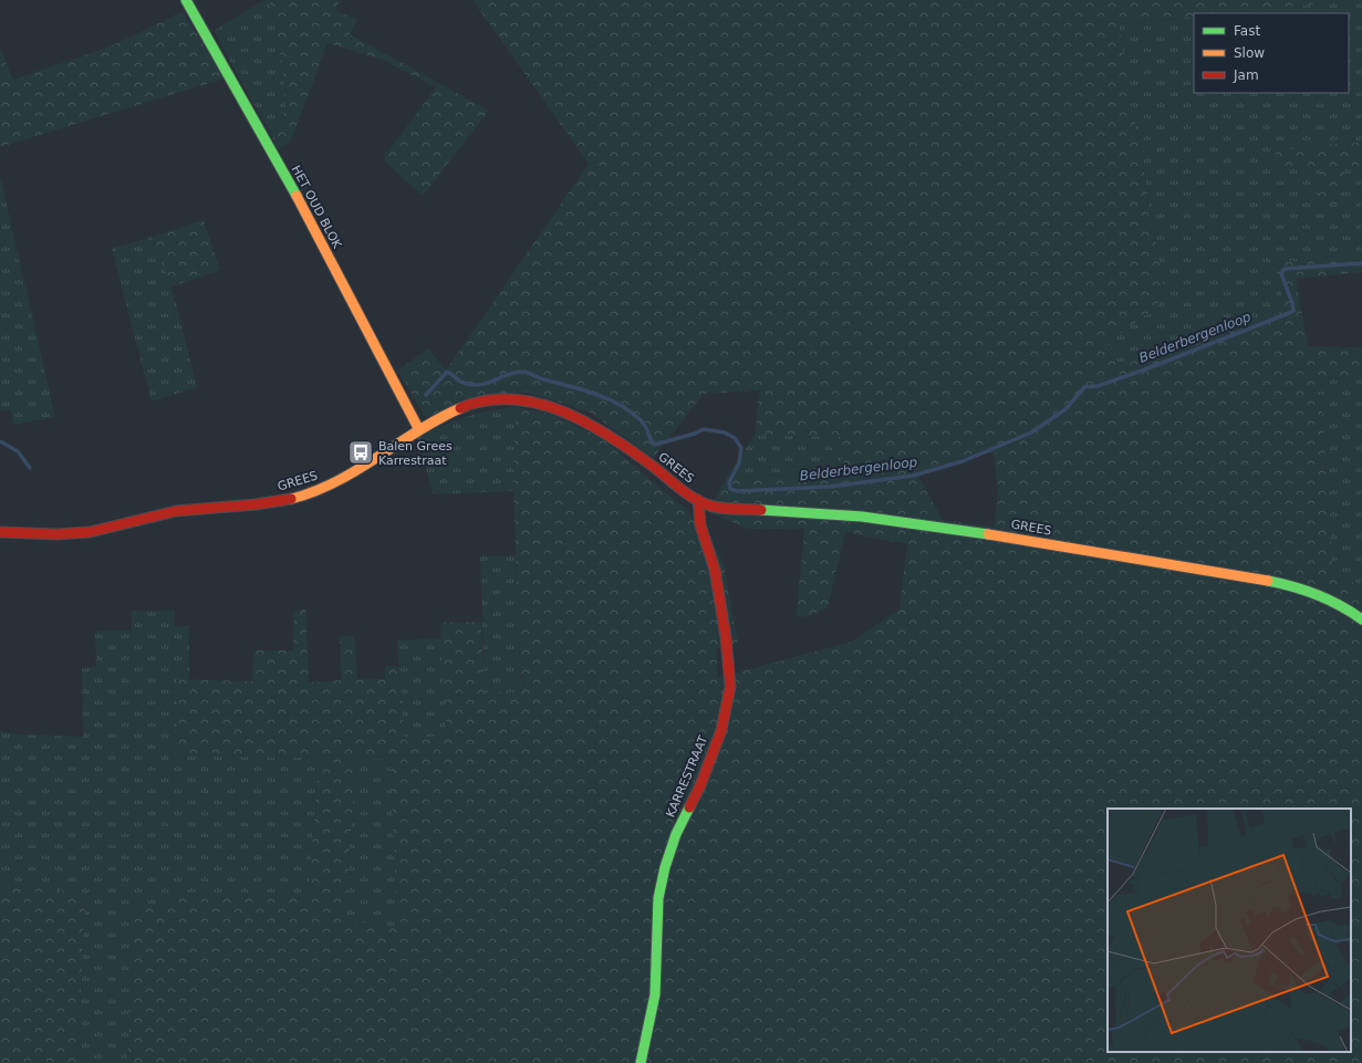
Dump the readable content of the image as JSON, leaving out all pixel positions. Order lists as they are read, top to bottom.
{
  "streets": {
    "street": ["HET OUD BLOK", "GREES", "KARRESTRAAT"]
  },
  "crossings": [
    ["HET OUD BLOK", "GREES"],
    ["GREES", "KARRESTRAAT"]
  ],
  "water": ["Belderbergenloop"],
  "places": {
    "bus stop": ["Balen Grees Karrestraat"]
  },
  "legend": ["Fast", "Slow", "Jam"]
}
